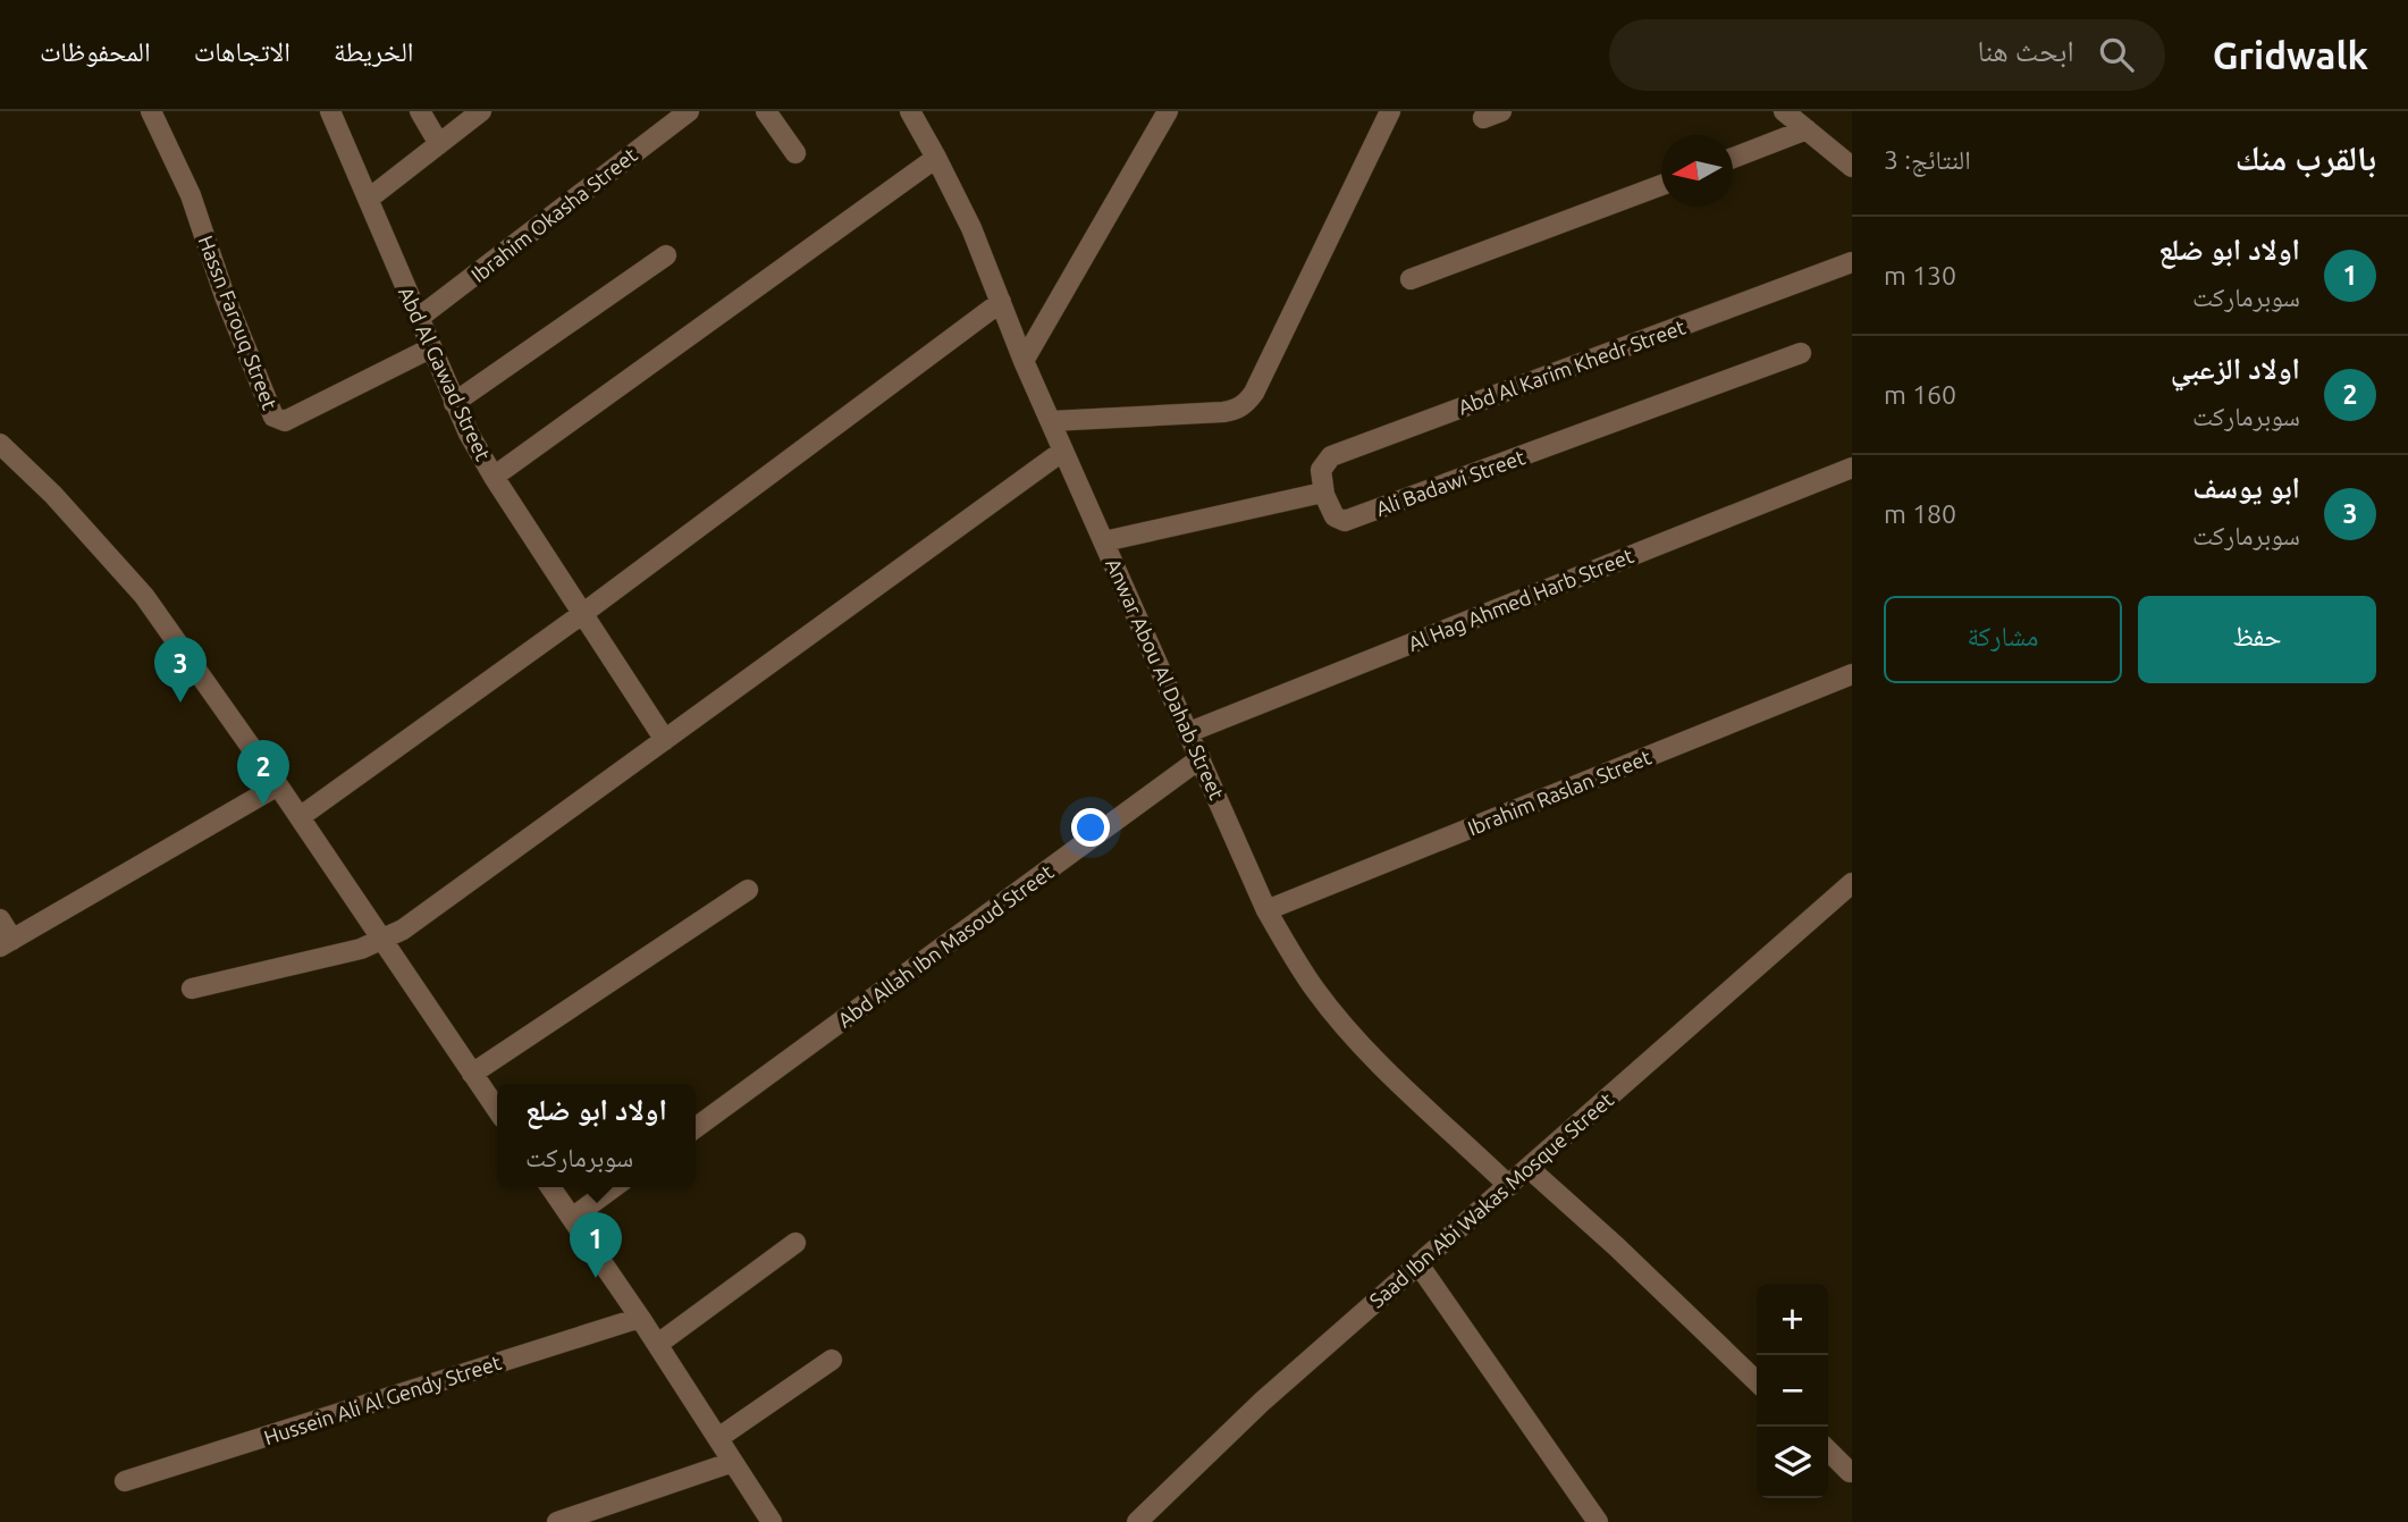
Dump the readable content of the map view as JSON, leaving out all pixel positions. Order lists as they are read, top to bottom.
{
  "streets": {
    "street": [
      "Ibrahim Okasha Street",
      "Hassn Farouq Street",
      "Abd Al Karim Khedr Street",
      "Abd Al Gawad Street",
      "Ali Badawi Street",
      "Al Hag Ahmed Harb Street",
      "Anwar Abou Al Dahab Street",
      "Ibrahim Raslan Street",
      "Abd Allah Ibn Masoud Street",
      "Saad Ibn Abi Wakas Mosque Street",
      "Hussein Ali Al Gendy Street"
    ]
  },
  "crossings": [
    ["Ibrahim Okasha Street", "Abd Al Gawad Street"],
    ["Hassn Farouq Street", "Abd Al Gawad Street"],
    ["Abd Al Karim Khedr Street", "Ali Badawi Street"],
    ["Al Hag Ahmed Harb Street", "Anwar Abou Al Dahab Street"],
    ["Anwar Abou Al Dahab Street", "Ibrahim Raslan Street"],
    ["Anwar Abou Al Dahab Street", "Abd Allah Ibn Masoud Street"],
    ["Anwar Abou Al Dahab Street", "Saad Ibn Abi Wakas Mosque Street"]
  ],
  "north": "left",
  "page": {
    "header": "Gridwalk",
    "search": "ابحث هنا",
    "nav": ["الخريطة", "الاتجاهات", "المحفوظات"],
    "heading": ["بالقرب منك", "النتائج: 3"],
    "list": [
      {
        "mark": "1",
        "name": "اولاد ابو ضلع",
        "note": "سوبرماركت",
        "value": "130 m"
      },
      {
        "mark": "2",
        "name": "اولاد الزعبي",
        "note": "سوبرماركت",
        "value": "160 m"
      },
      {
        "mark": "3",
        "name": "ابو يوسف",
        "note": "سوبرماركت",
        "value": "180 m"
      }
    ],
    "buttons": ["حفظ", "مشاركة"],
    "pins": ["3", "2", "1"],
    "popup": ["اولاد ابو ضلع", "سوبرماركت"],
    "map_buttons": ["+", "−"]
  }
}
